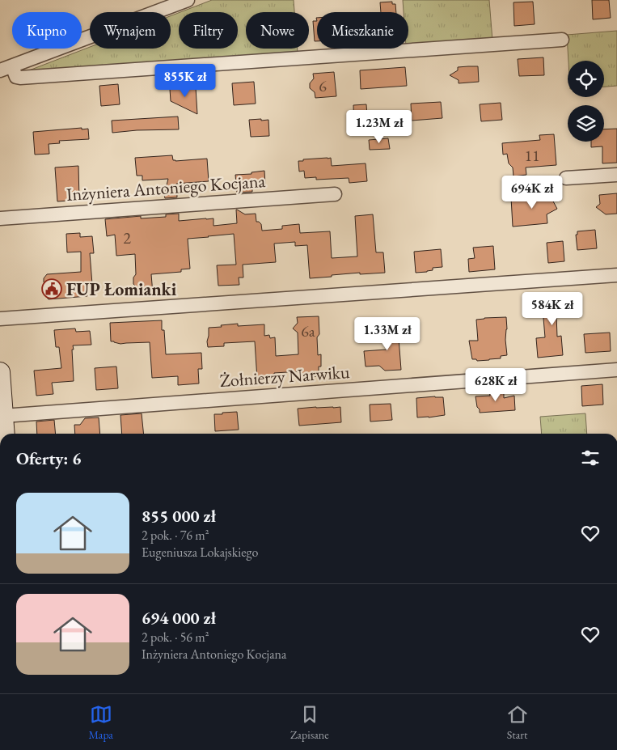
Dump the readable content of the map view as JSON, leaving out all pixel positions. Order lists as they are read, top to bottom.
{
  "streets": {
    "street": ["Inżyniera Antoniego Kocjana", "Żołnierzy Narwiku"]
  },
  "places": {
    "public building": ["FUP Łomianki"]
  },
  "house_numbers": [
    "6",
    "11",
    "2",
    "6a"
  ],
  "page": {
    "chip": [
      "Kupno",
      "Wynajem",
      "Filtry",
      "Nowe",
      "Mieszkanie"
    ],
    "price": [
      "855K zł",
      "1.23M zł",
      "694K zł",
      "584K zł",
      "1.33M zł",
      "628K zł"
    ],
    "heading": "Oferty: 6",
    "list": [
      {
        "name": "855 000 zł",
        "note": "2 pok. · 76 m² · Eugeniusza Lokajskiego"
      },
      {
        "name": "694 000 zł",
        "note": "2 pok. · 56 m² · Inżyniera Antoniego Kocjana"
      }
    ],
    "tabs": ["Mapa", "Zapisane", "Start"]
  }
}
